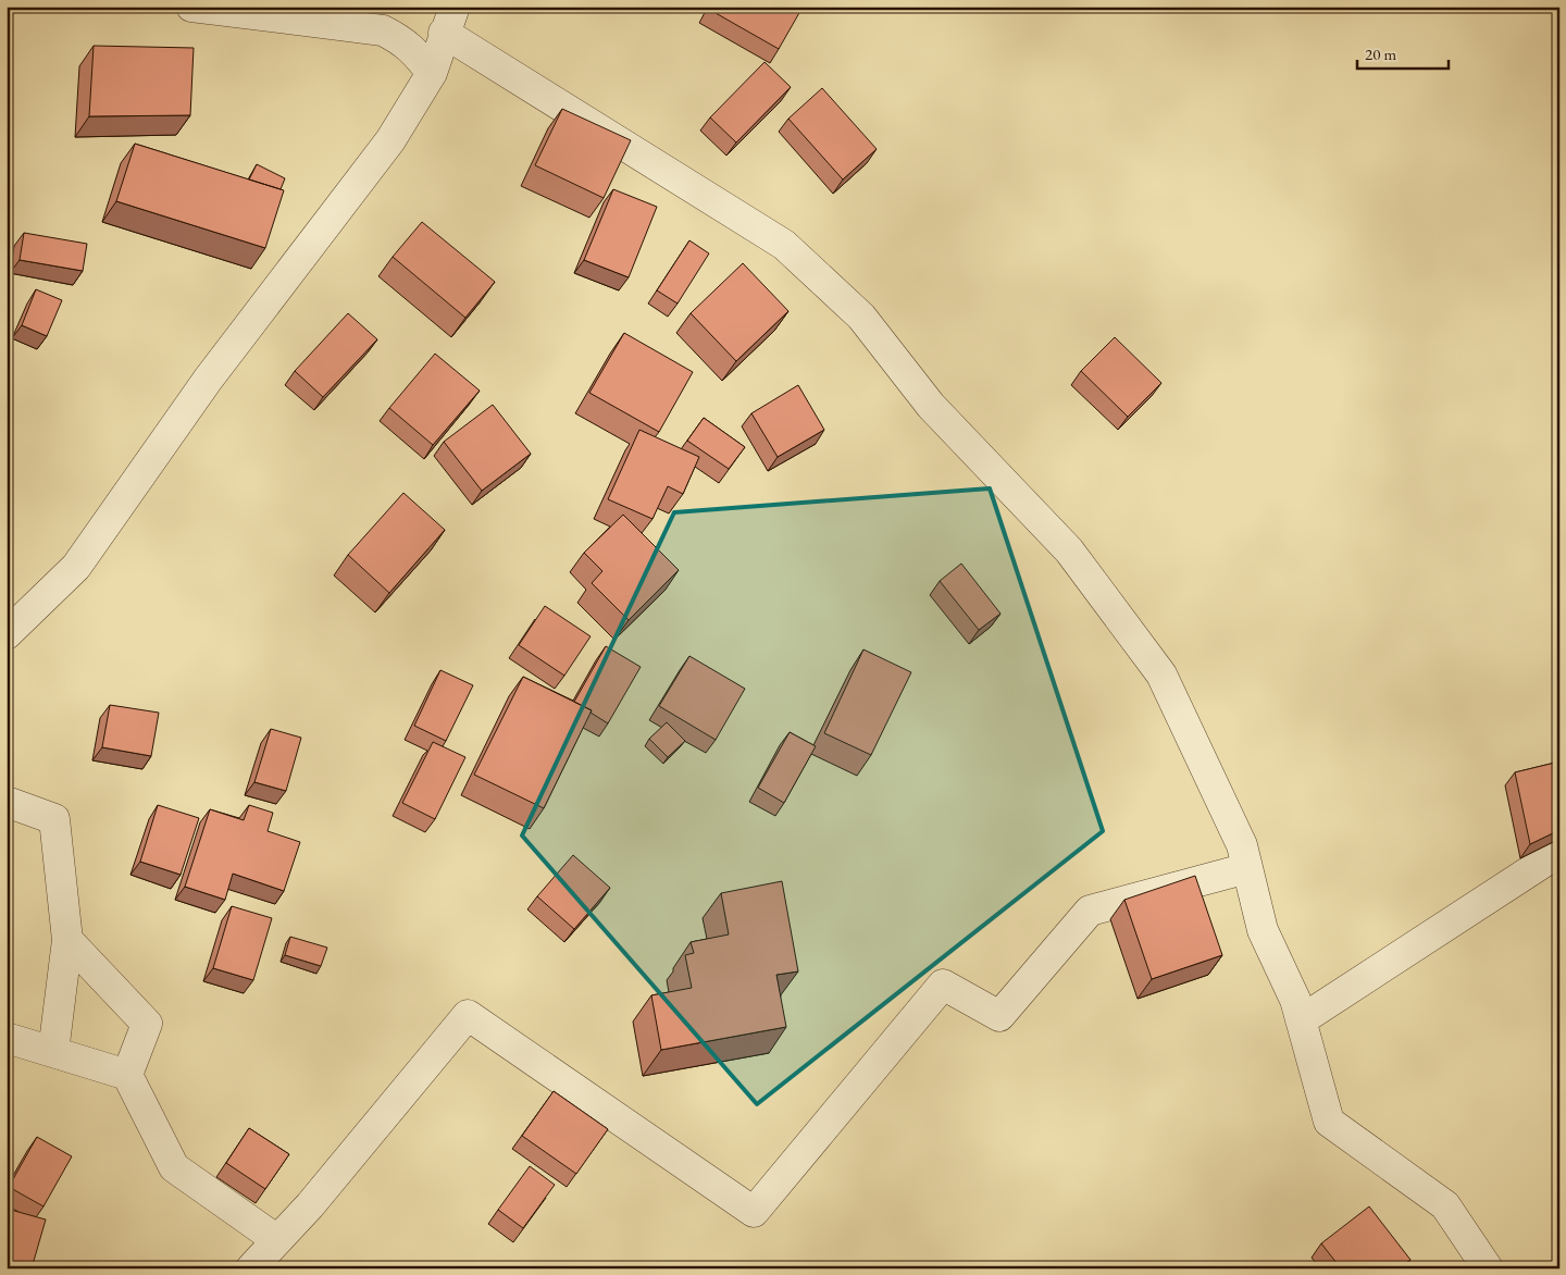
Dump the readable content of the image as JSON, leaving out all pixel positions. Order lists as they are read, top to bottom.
{
  "scale_bar": "20 m"
}
